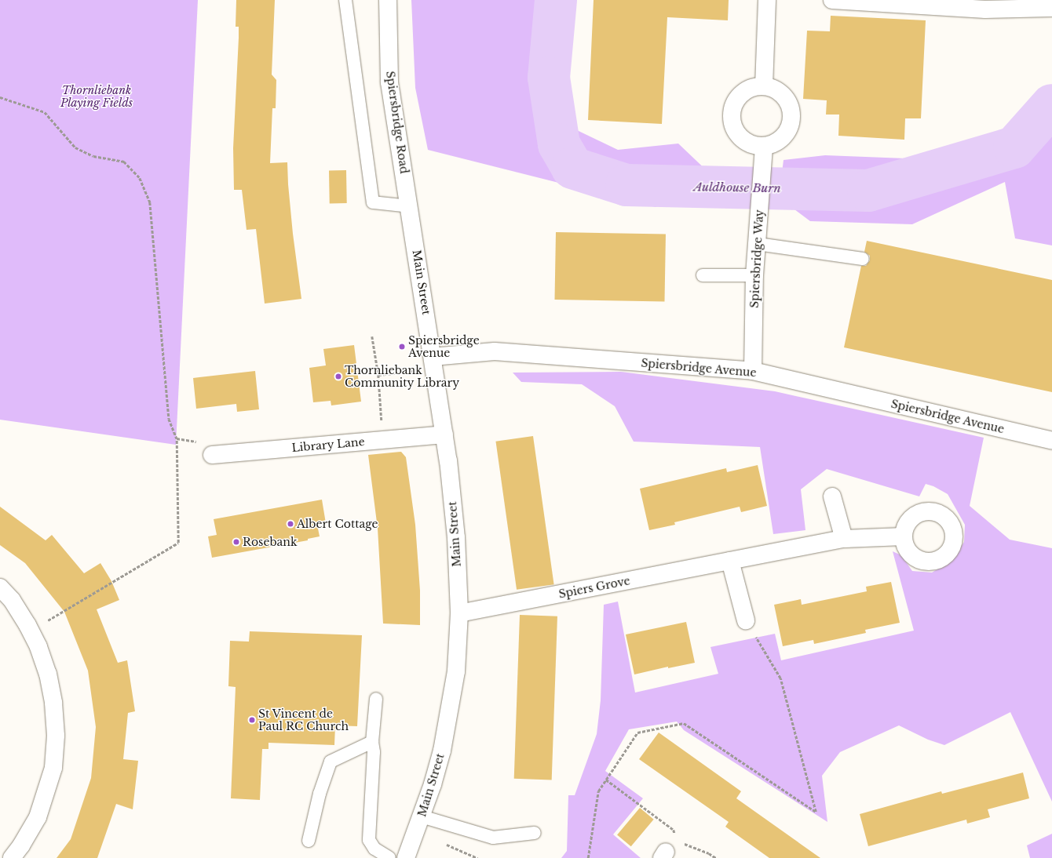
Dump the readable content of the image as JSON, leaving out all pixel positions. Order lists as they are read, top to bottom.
{
  "streets": {
    "street": [
      "Spiersbridge Road",
      "Spiersbridge Way",
      "Main Street",
      "Spiersbridge Avenue",
      "Library Lane",
      "Spiers Grove"
    ]
  },
  "crossings": [
    ["Spiersbridge Road", "Main Street"],
    ["Spiersbridge Way", "Spiersbridge Avenue"],
    ["Main Street", "Spiersbridge Avenue"],
    ["Main Street", "Library Lane"],
    ["Main Street", "Spiers Grove"]
  ],
  "water": ["Auldhouse Burn"],
  "parks": ["Thornliebank Playing Fields"],
  "places": [
    "Spiersbridge Avenue",
    "Thornliebank Community Library",
    "Albert Cottage",
    "Rosebank",
    "St Vincent de Paul RC Church"
  ]
}
